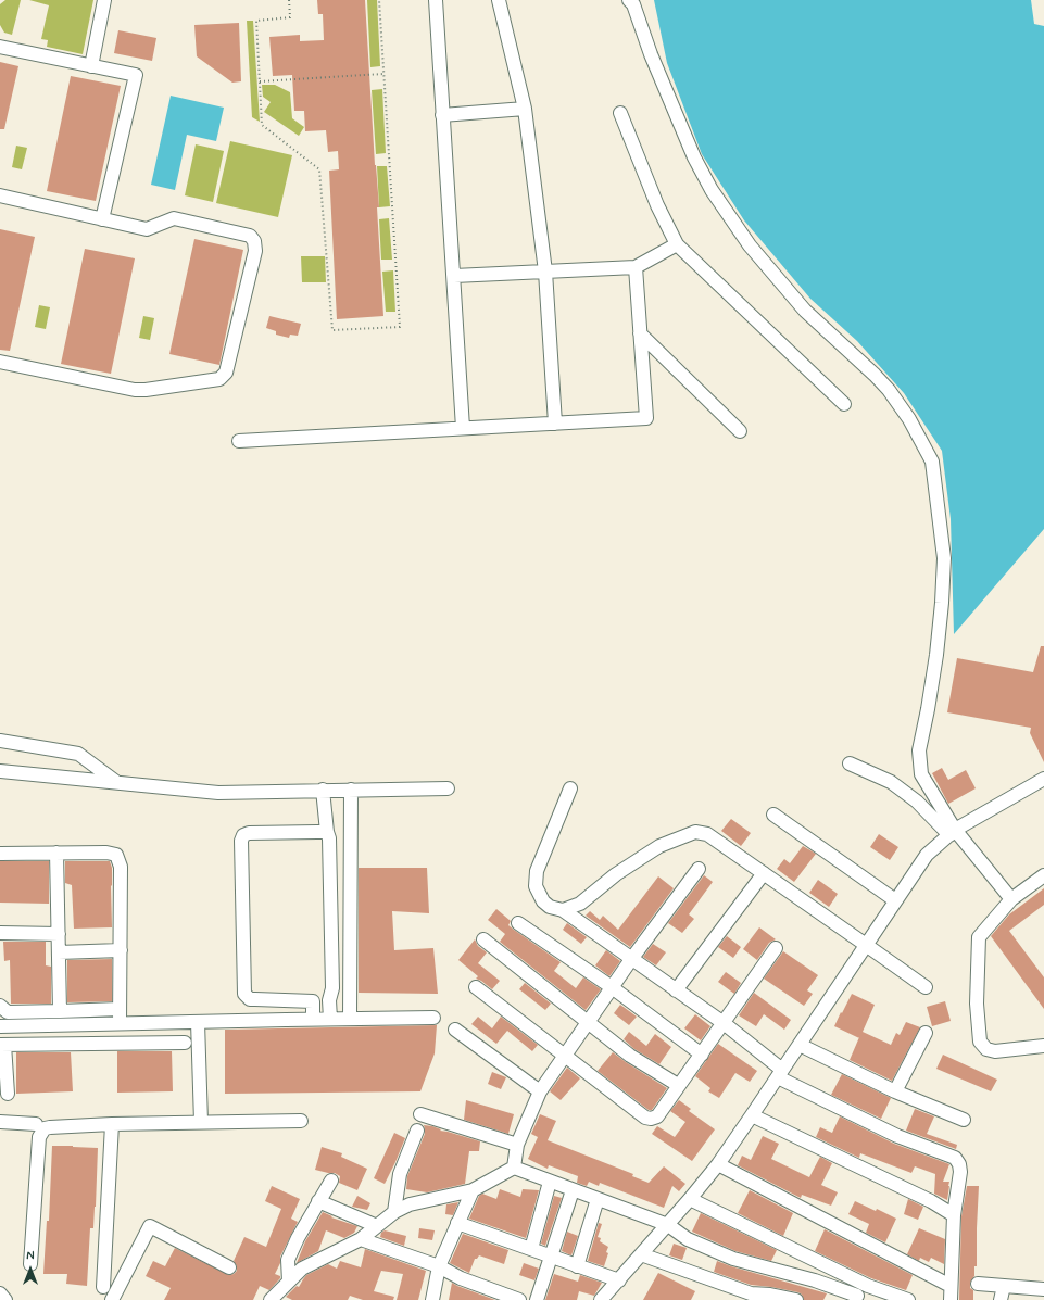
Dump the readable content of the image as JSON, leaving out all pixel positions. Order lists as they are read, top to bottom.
{
  "north": "top"
}
